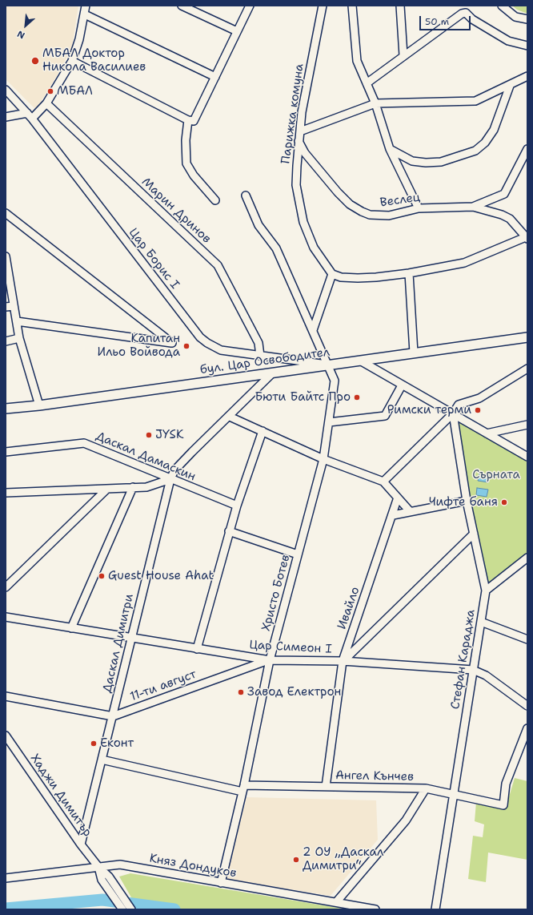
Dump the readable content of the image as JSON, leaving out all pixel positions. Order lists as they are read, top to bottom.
{
  "streets": {
    "main road": ["бул. Цар Освободител"],
    "street": [
      "Парижка комуна",
      "Веслец",
      "Марин Дринов",
      "Цар Борис I",
      "Даскал Дамаскин",
      "Христо Ботев",
      "Ивайло",
      "Даскал Димитри",
      "Цар Симеон I",
      "Стефан Караджа",
      "11-ти август",
      "Ангел Кънчев",
      "Хаджи Димитър",
      "Княз Дондуков"
    ]
  },
  "crossings": [
    ["Парижка комуна", "Веслец"],
    ["Марин Дринов", "Цар Борис I"],
    ["Цар Борис I", "бул. Цар Освободител"],
    ["Цар Борис I", "Христо Ботев"],
    ["бул. Цар Освободител", "Христо Ботев"],
    ["бул. Цар Освободител", "Даскал Димитри"],
    ["Даскал Дамаскин", "Даскал Димитри"],
    ["Христо Ботев", "Цар Симеон I"],
    ["Христо Ботев", "11-ти август"],
    ["Христо Ботев", "Ангел Кънчев"],
    ["Христо Ботев", "Княз Дондуков"],
    ["Ивайло", "Цар Симеон I"],
    ["Ивайло", "Ангел Кънчев"],
    ["Даскал Димитри", "Цар Симеон I"],
    ["Даскал Димитри", "11-ти август"],
    ["Даскал Димитри", "Ангел Кънчев"],
    ["Даскал Димитри", "Хаджи Димитър"],
    ["Цар Симеон I", "Стефан Караджа"],
    ["Цар Симеон I", "11-ти август"],
    ["Стефан Караджа", "Ангел Кънчев"],
    ["Хаджи Димитър", "Княз Дондуков"]
  ],
  "parks": ["Сърната"],
  "places": [
    "МБАЛ Доктор Никола Василиев",
    "МБАЛ",
    "Капитан Ильо Войвода",
    "Бюти Байтс Про",
    "Римски терми",
    "JYSK",
    "Чифте баня",
    "Guest House Ahat",
    "Завод Електрон",
    "Еконт",
    "2 ОУ „Даскал Димитри“"
  ],
  "scale_bar": "50 m",
  "north": "bottom left"
}
